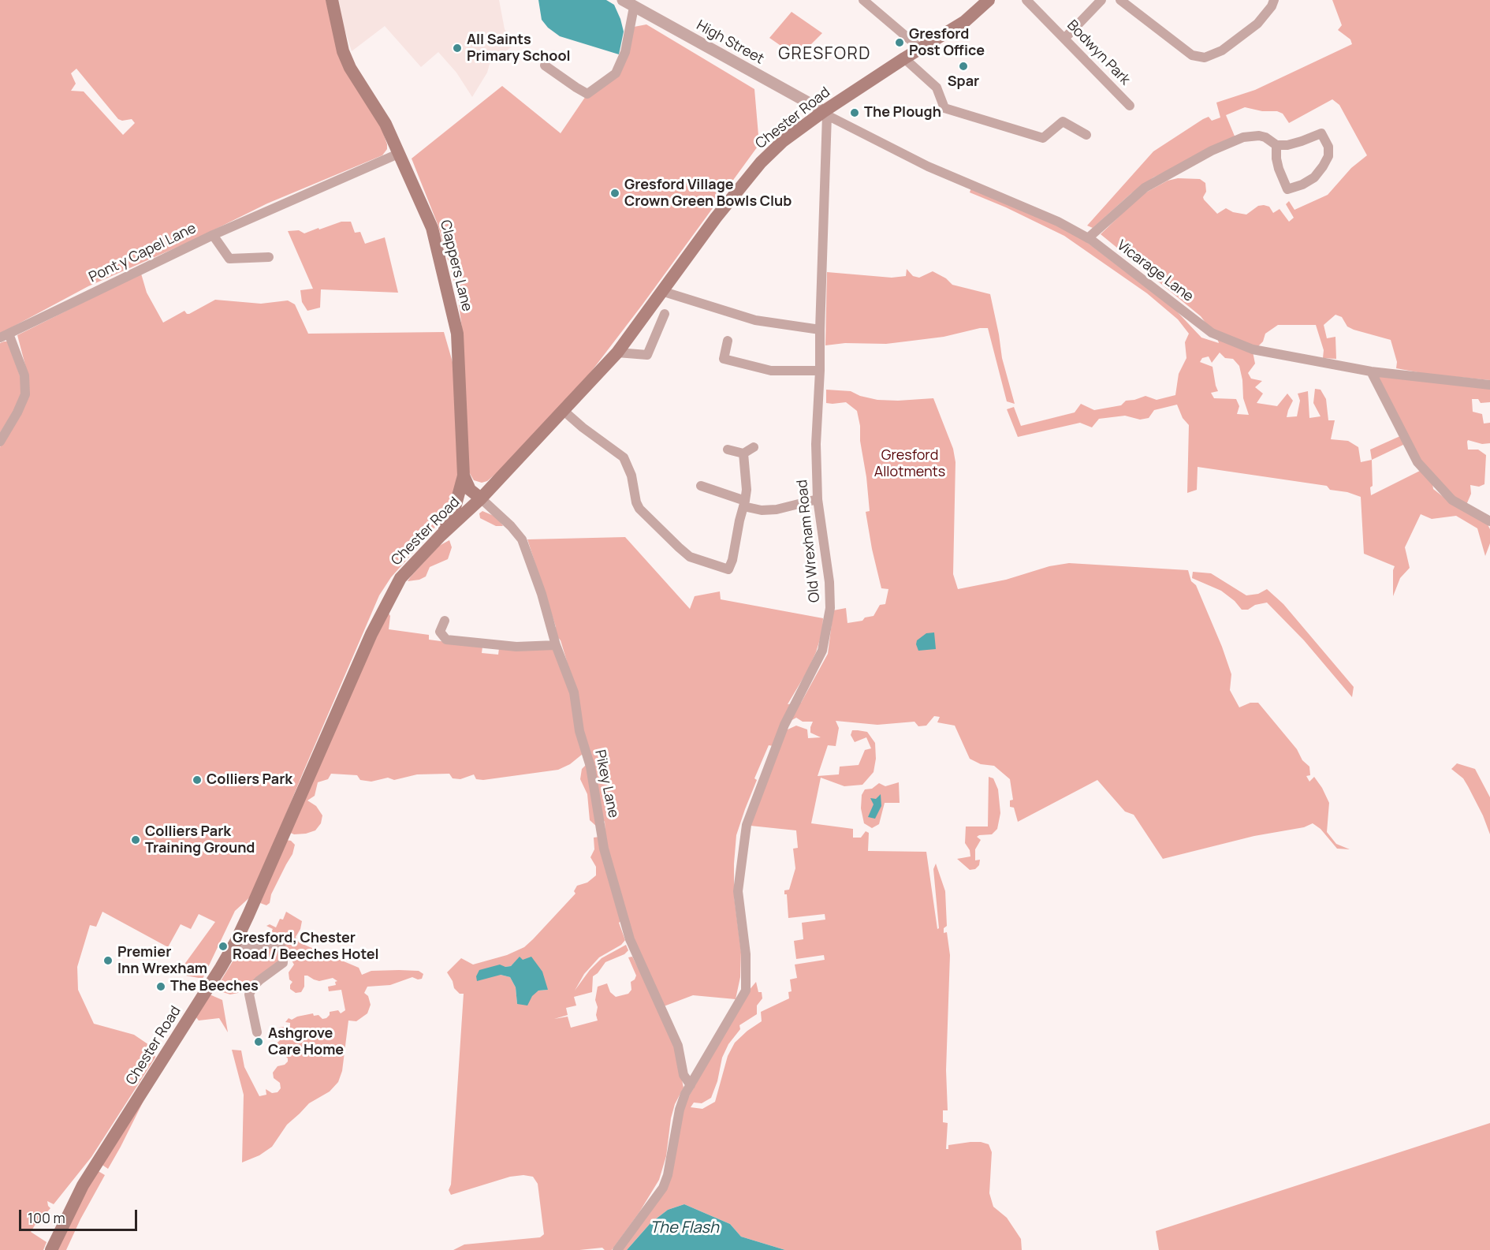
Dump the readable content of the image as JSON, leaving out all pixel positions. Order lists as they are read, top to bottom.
{
  "streets": {
    "main road": ["Chester Road", "Clappers Lane"],
    "street": [
      "High Street",
      "Bodwyn Park",
      "Pont y Capel Lane",
      "Vicarage Lane",
      "Old Wrexham Road",
      "Pikey Lane"
    ]
  },
  "crossings": [
    ["High Street", "Chester Road"],
    ["High Street", "Vicarage Lane"],
    ["High Street", "Old Wrexham Road"],
    ["Chester Road", "Clappers Lane"],
    ["Chester Road", "Vicarage Lane"],
    ["Chester Road", "Old Wrexham Road"],
    ["Chester Road", "Pikey Lane"],
    ["Pont y Capel Lane", "Clappers Lane"],
    ["Vicarage Lane", "Old Wrexham Road"],
    ["Old Wrexham Road", "Pikey Lane"]
  ],
  "districts": ["GRESFORD"],
  "water": ["The Flash"],
  "parks": ["Gresford Allotments"],
  "places": [
    "Gresford Post Office",
    "All Saints Primary School",
    "Spar",
    "The Plough",
    "Gresford Village Crown Green Bowls Club",
    "Colliers Park",
    "Colliers Park Training Ground",
    "Gresford, Chester Road / Beeches Hotel",
    "Premier Inn Wrexham",
    "The Beeches",
    "Ashgrove Care Home"
  ],
  "scale_bar": "100 m"
}
